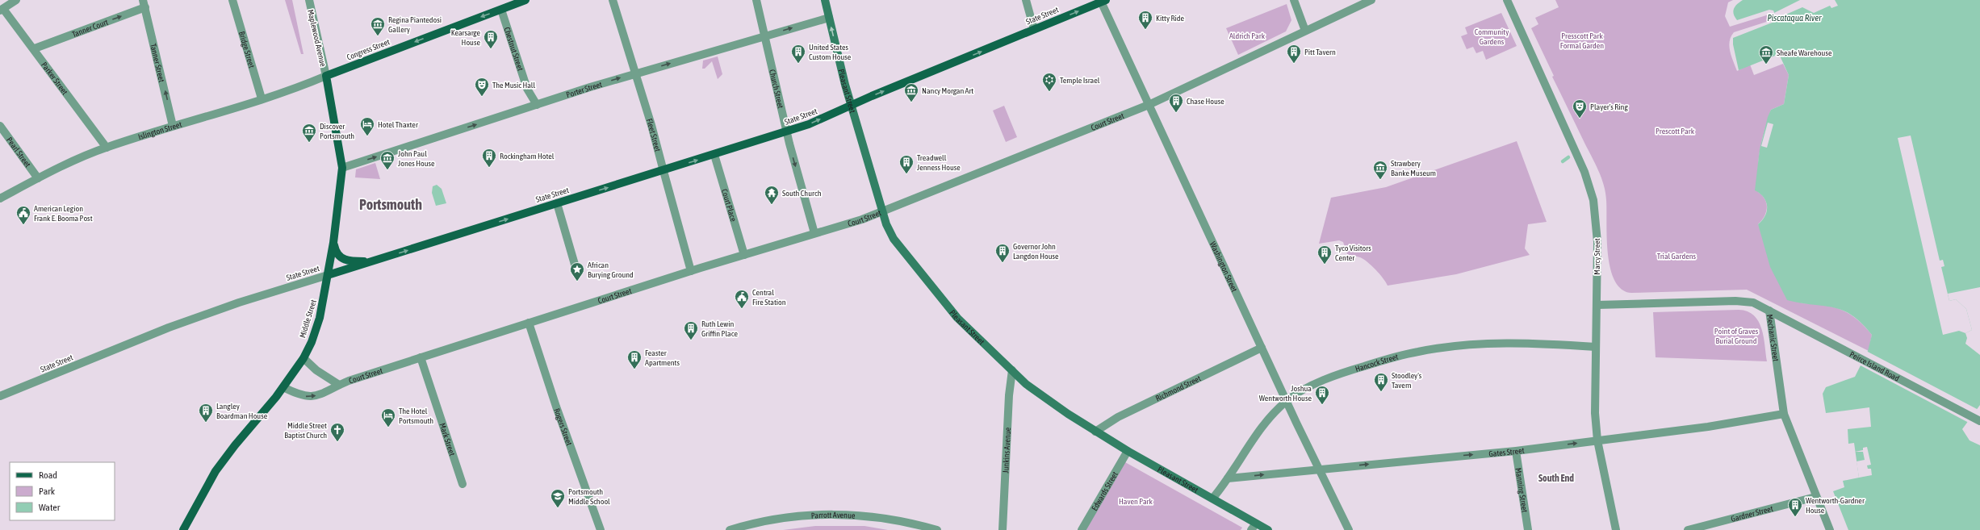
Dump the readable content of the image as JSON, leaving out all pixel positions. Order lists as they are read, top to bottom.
{
  "streets": {
    "main road": [
      "State Street",
      "Congress Street",
      "Pleasant Street",
      "Middle Street"
    ],
    "street": [
      "Tanner Court",
      "Maplewood Avenue",
      "Bridge Street",
      "Chestnut Street",
      "Tanner Street",
      "Parker Street",
      "Church Street",
      "Porter Street",
      "Court Street",
      "Islington Street",
      "Fleet Street",
      "Pearl Street",
      "Court Place",
      "Marcy Street",
      "Washington Street",
      "Mechanic Street",
      "Hancock Street",
      "Peirce Island Road",
      "Richmond Street",
      "Rogers Street",
      "Mark Street",
      "Junkins Avenue",
      "Gates Street",
      "Edwards Street",
      "Manning Street",
      "Gardner Street",
      "Parrott Avenue"
    ]
  },
  "crossings": [
    ["State Street", "Church Street"],
    ["State Street", "Pleasant Street"],
    ["State Street", "Fleet Street"],
    ["State Street", "Court Place"],
    ["State Street", "Washington Street"],
    ["State Street", "Middle Street"],
    ["Tanner Court", "Tanner Street"],
    ["Tanner Court", "Parker Street"],
    ["Maplewood Avenue", "Congress Street"],
    ["Maplewood Avenue", "Islington Street"],
    ["Maplewood Avenue", "Middle Street"],
    ["Bridge Street", "Islington Street"],
    ["Congress Street", "Chestnut Street"],
    ["Congress Street", "Islington Street"],
    ["Congress Street", "Middle Street"],
    ["Chestnut Street", "Porter Street"],
    ["Tanner Street", "Islington Street"],
    ["Parker Street", "Islington Street"],
    ["Church Street", "Porter Street"],
    ["Church Street", "Court Street"],
    ["Porter Street", "Pleasant Street"],
    ["Porter Street", "Fleet Street"],
    ["Porter Street", "Middle Street"],
    ["Pleasant Street", "Court Street"],
    ["Pleasant Street", "Hancock Street"],
    ["Pleasant Street", "Richmond Street"],
    ["Pleasant Street", "Junkins Avenue"],
    ["Pleasant Street", "Edwards Street"],
    ["Court Street", "Fleet Street"],
    ["Court Street", "Court Place"],
    ["Court Street", "Washington Street"],
    ["Court Street", "Middle Street"],
    ["Court Street", "Rogers Street"],
    ["Court Street", "Mark Street"],
    ["Islington Street", "Pearl Street"],
    ["Islington Street", "Middle Street"],
    ["Marcy Street", "Mechanic Street"],
    ["Marcy Street", "Hancock Street"],
    ["Marcy Street", "Gates Street"],
    ["Washington Street", "Hancock Street"],
    ["Washington Street", "Richmond Street"],
    ["Washington Street", "Gates Street"],
    ["Mechanic Street", "Peirce Island Road"],
    ["Mechanic Street", "Gates Street"],
    ["Mechanic Street", "Gardner Street"],
    ["Hancock Street", "Gates Street"],
    ["Gates Street", "Manning Street"]
  ],
  "one_way": [
    "State Street",
    "Tanner Court",
    "Congress Street",
    "Tanner Street",
    "Church Street",
    "Porter Street",
    "Gates Street"
  ],
  "districts": ["Portsmouth", "South End"],
  "water": ["Piscataqua River"],
  "parks": [
    "Community Gardens",
    "Aldrich Park",
    "Presscott Park Formal Garden",
    "Prescott Park",
    "Trial Gardens",
    "Point of Graves Burial Ground",
    "Haven Park"
  ],
  "places": {
    "building": [
      "Kitty Ride",
      "Kearsarge House",
      "United States Custom House",
      "Pitt Tavern",
      "Chase House",
      "Rockingham Hotel",
      "Treadwell Jenness House",
      "Governor John Langdon House",
      "Tyco Visitors Center",
      "Ruth Lewin Griffin Place",
      "Feaster Apartments",
      "Stoodley's Tavern",
      "Joshua Wentworth House",
      "Langley Boardman House",
      "Wentworth-Gardner House"
    ],
    "museum": [
      "Regina Piantedosi Gallery",
      "Sheafe Warehouse",
      "Nancy Morgan Art",
      "Discover Portsmouth",
      "John Paul Jones House",
      "Strawbery Banke Museum"
    ],
    "synagogue": ["Temple Israel"],
    "theatre": ["The Music Hall", "Player's Ring"],
    "hotel": ["Hotel Thaxter", "The Hotel Portsmouth"],
    "temple": ["South Church"],
    "public building": ["American Legion Frank E. Booma Post", "Central Fire Station"],
    "place": ["African Burying Ground"],
    "church": ["Middle Street Baptist Church"],
    "school or university": ["Portsmouth Middle School"]
  },
  "legend": ["Road", "Park", "Water"]
}
